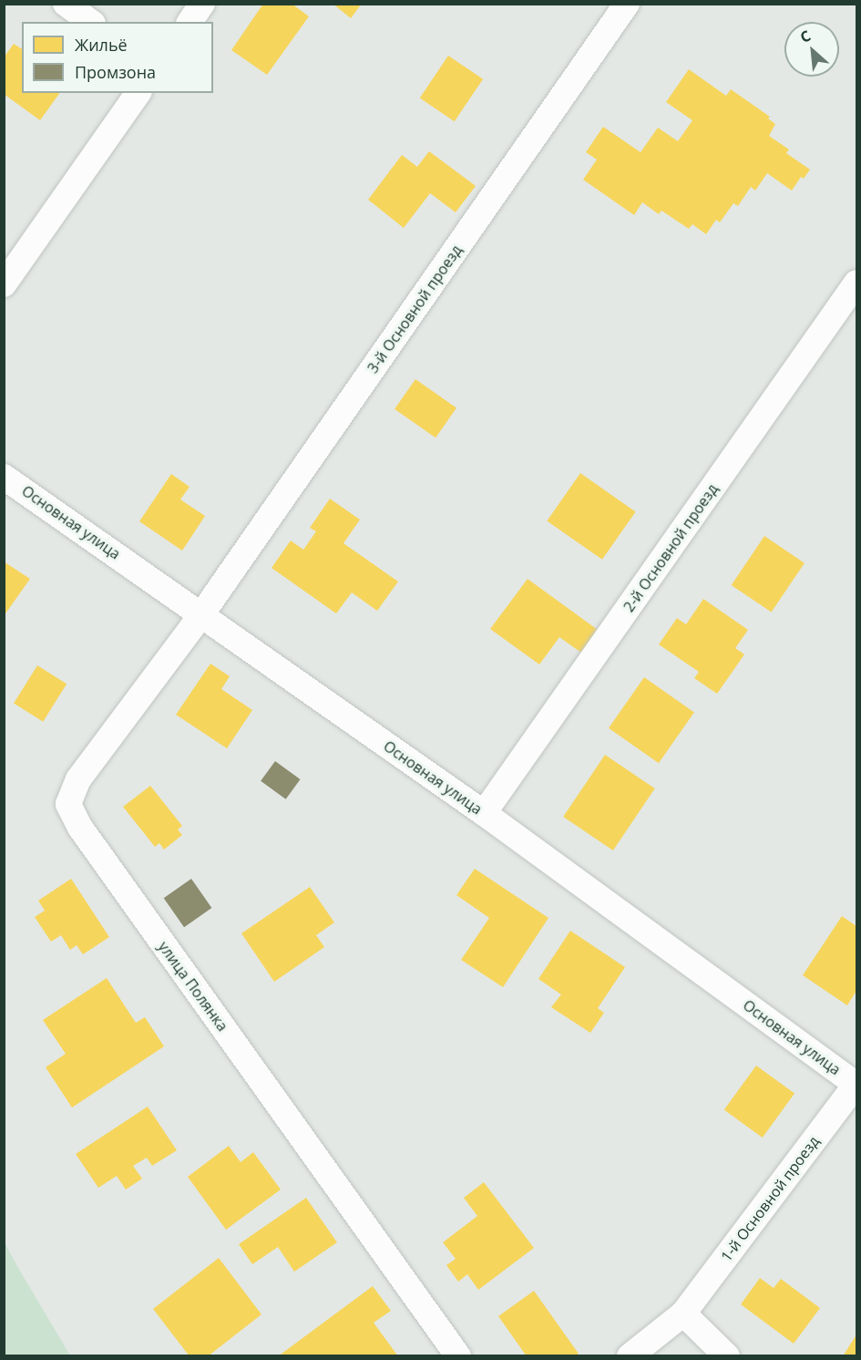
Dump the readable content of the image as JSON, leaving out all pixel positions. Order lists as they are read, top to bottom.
{
  "streets": {
    "street": [
      "3-й Основной проезд",
      "Основная улица",
      "2-й Основной проезд",
      "улица Полянка",
      "1-й Основной проезд"
    ]
  },
  "crossings": [
    ["3-й Основной проезд", "Основная улица"],
    ["3-й Основной проезд", "улица Полянка"],
    ["Основная улица", "2-й Основной проезд"],
    ["Основная улица", "улица Полянка"],
    ["Основная улица", "1-й Основной проезд"]
  ],
  "legend": ["Жильё", "Промзона"],
  "north": "top left"
}
